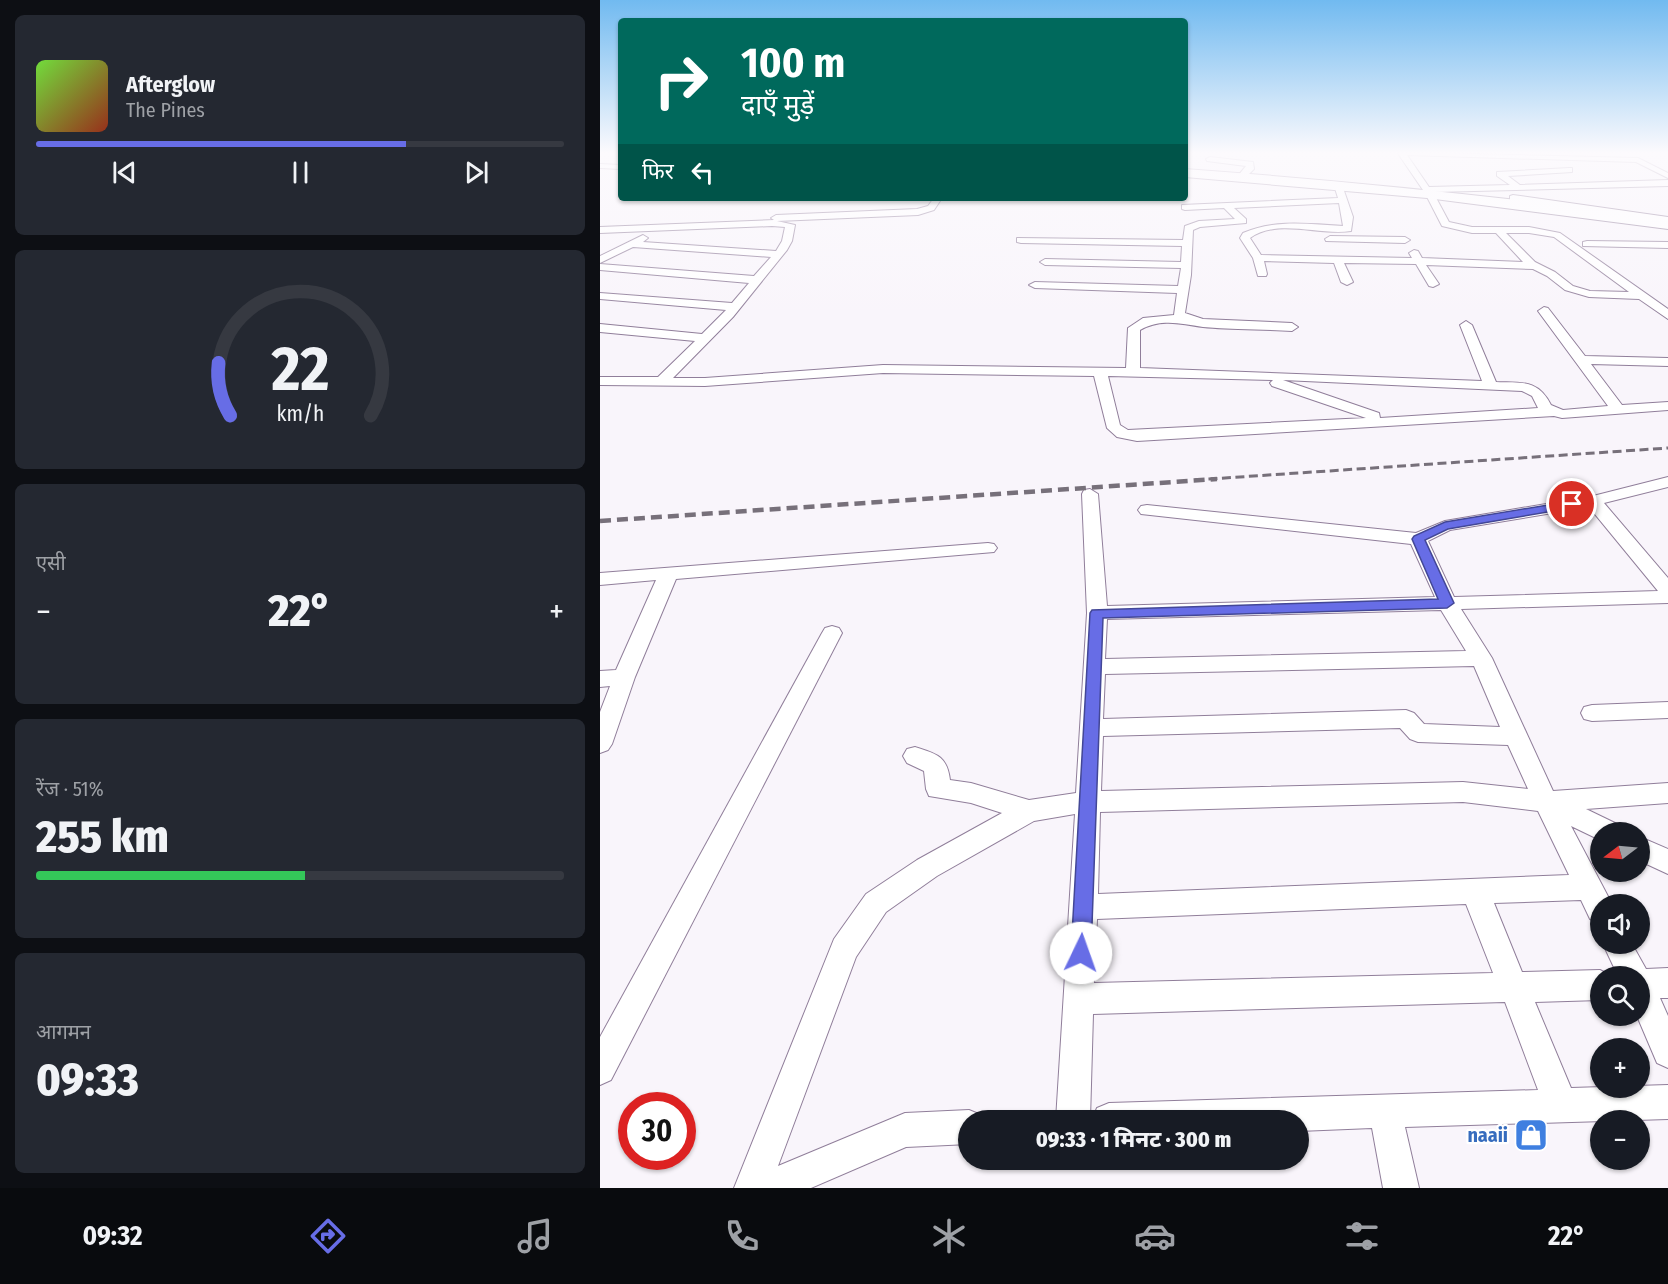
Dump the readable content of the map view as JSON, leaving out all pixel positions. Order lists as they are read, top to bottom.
{
  "places": {
    "shop": ["naaii"]
  },
  "north": "left",
  "page": {
    "turn": ["100 m", "दाएँ मुड़ें"],
    "song": ["Afterglow", "The Pines"],
    "then": "फिर",
    "tile": [
      "एसी",
      ["रेंज · 51%", "255 km"],
      ["आगमन", "09:33"]
    ],
    "heat": ["−", "22°", "+"],
    "map_buttons": ["+", "−"],
    "limit": "30",
    "trip": "09:33 · 1 मिनट · 300 m",
    "tabs": ["09:32", "22°"],
    "gauge": ["22", "km/h"]
  }
}
